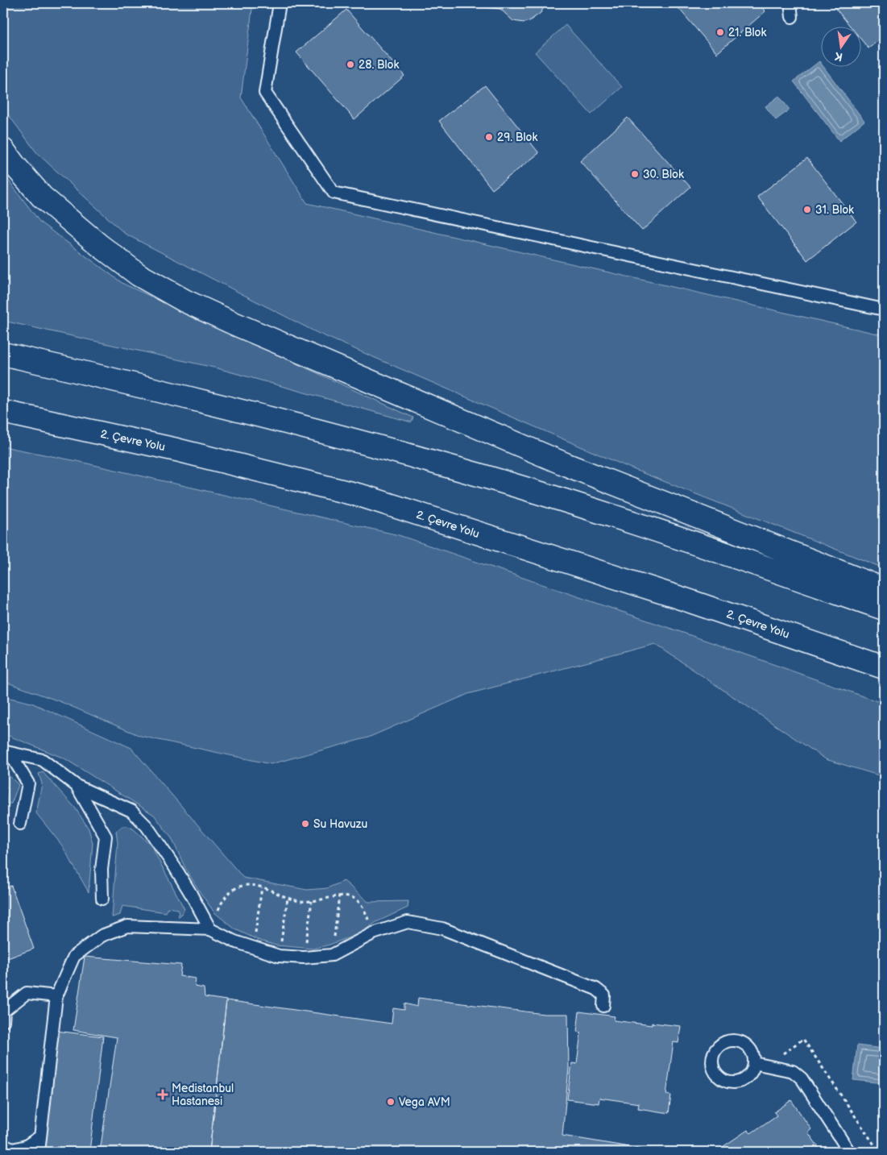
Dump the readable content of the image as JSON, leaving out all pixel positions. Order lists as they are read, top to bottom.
{
  "streets": {
    "highway": ["2. Çevre Yolu"]
  },
  "places": {
    "other": [
      "21. Blok",
      "28. Blok",
      "29. Blok",
      "30. Blok",
      "31. Blok",
      "Su Havuzu",
      "Vega AVM"
    ],
    "health": ["Medistanbul Hastanesi"]
  },
  "north": "bottom"
}
